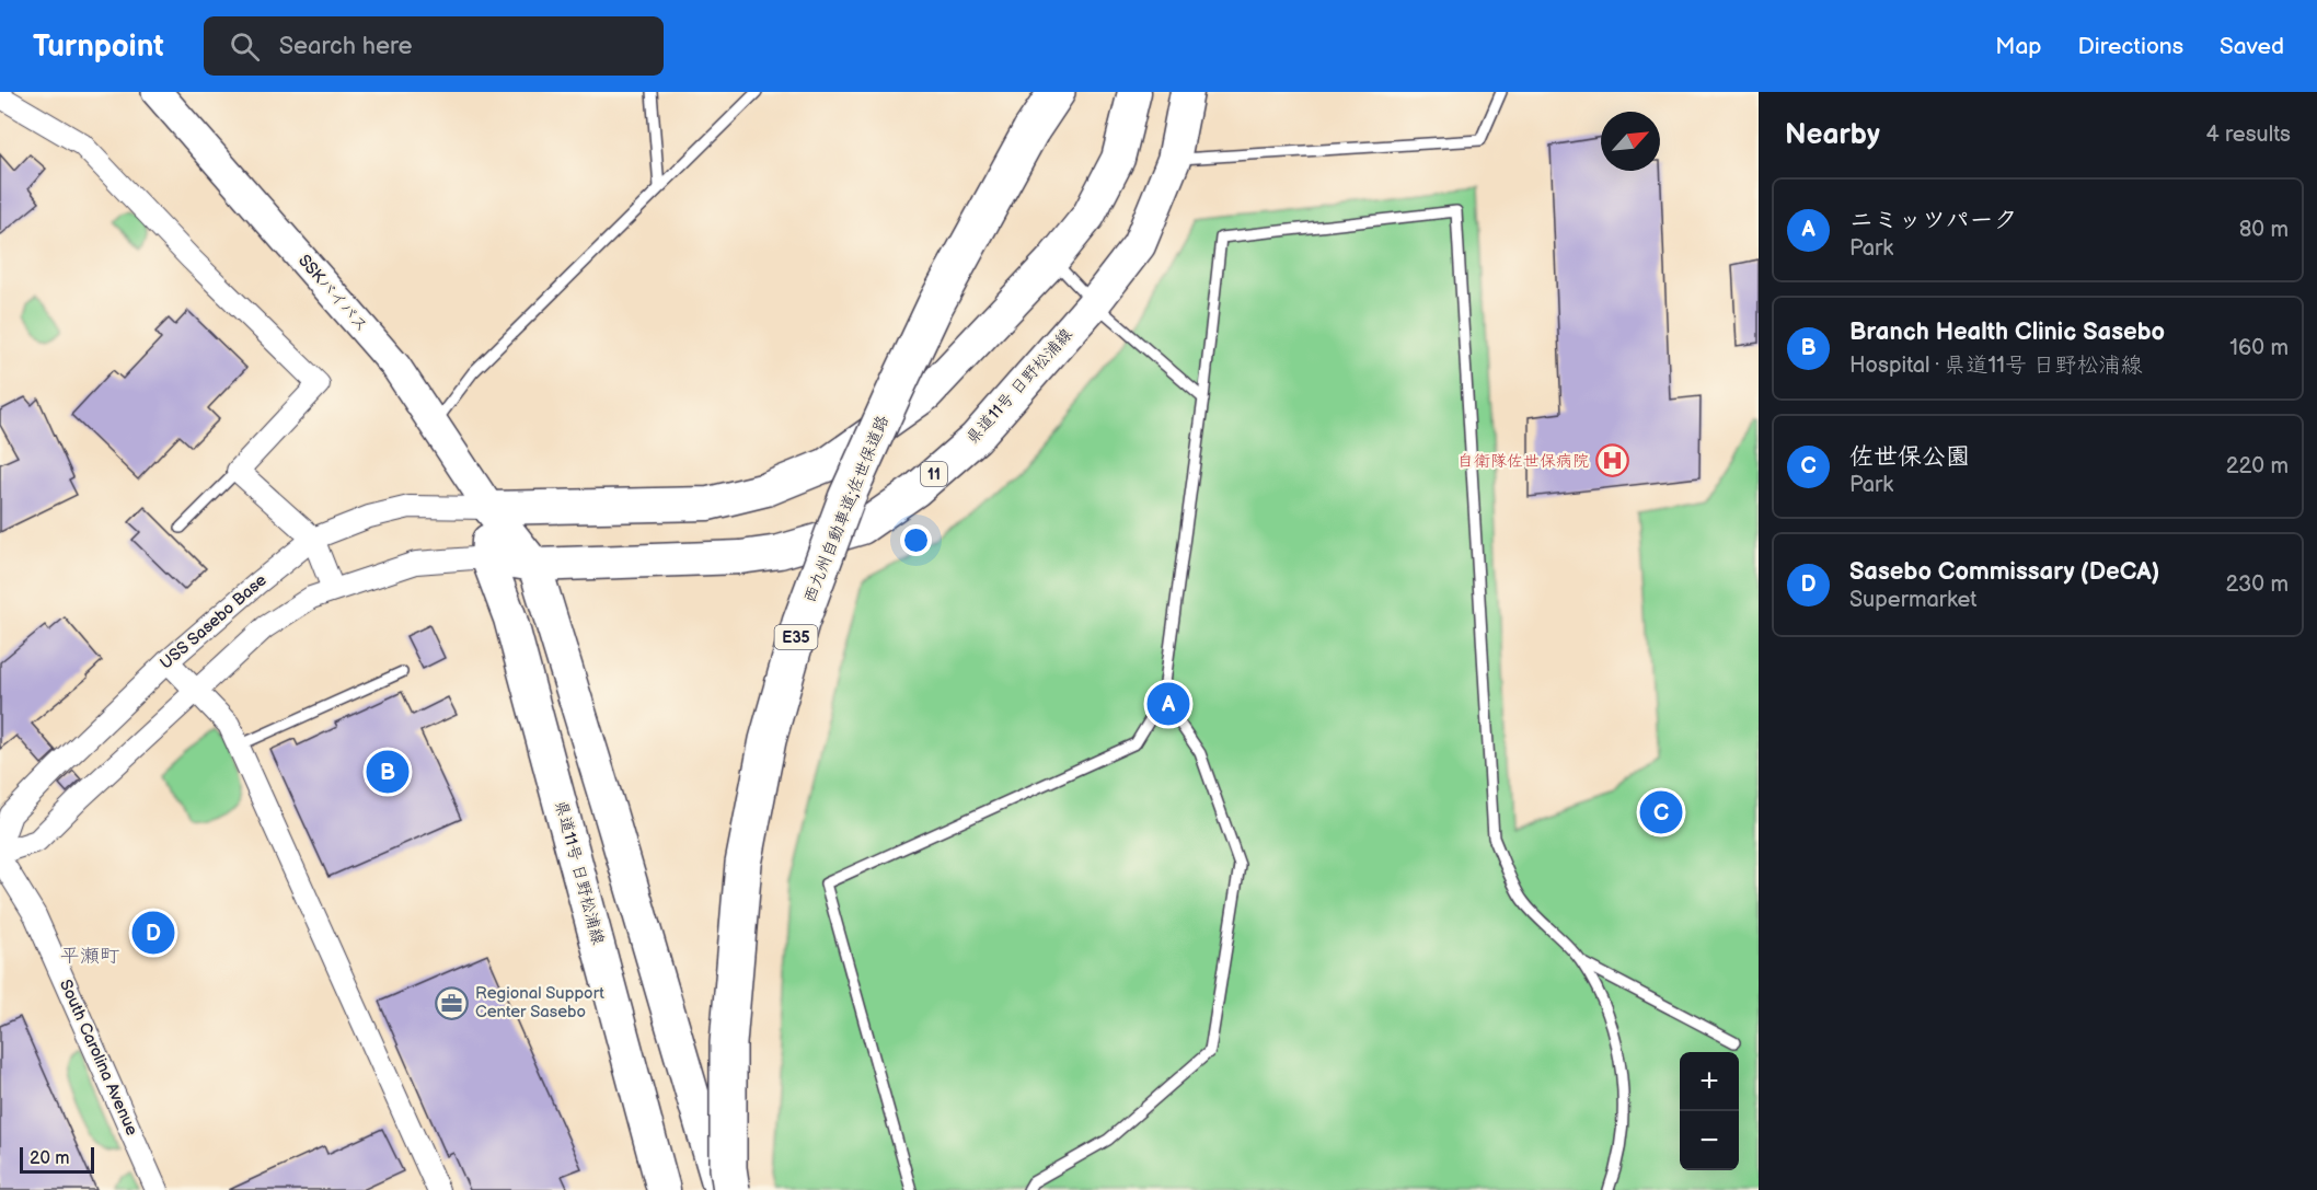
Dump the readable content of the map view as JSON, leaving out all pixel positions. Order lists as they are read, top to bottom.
{
  "streets": {
    "highway": ["西九州自動車道;佐世保道路", "E35"],
    "main road": ["県道11号 日野松浦線", "11"],
    "street": ["SSKバイパス", "USS Sasebo Base", "South Carolina Avenue"]
  },
  "crossings": [
    ["SSKバイパス", "県道11号 日野松浦線"],
    ["SSKバイパス", "USS Sasebo Base"],
    ["県道11号 日野松浦線", "USS Sasebo Base"]
  ],
  "districts": ["平瀬町"],
  "places": {
    "hospital": ["自衛隊佐世保病院"],
    "office": ["Regional Support Center Sasebo"]
  },
  "scale_bar": "20 m",
  "north": "top right",
  "page": {
    "header": "Turnpoint",
    "search": "Search here",
    "nav": ["Map", "Directions", "Saved"],
    "heading": ["Nearby", "4 results"],
    "list": [
      {
        "mark": "A",
        "name": "ニミッツパーク",
        "note": "Park",
        "value": "80 m"
      },
      {
        "mark": "B",
        "name": "Branch Health Clinic Sasebo",
        "note": "Hospital · 県道11号 日野松浦線",
        "value": "160 m"
      },
      {
        "mark": "C",
        "name": "佐世保公園",
        "note": "Park",
        "value": "220 m"
      },
      {
        "mark": "D",
        "name": "Sasebo Commissary (DeCA)",
        "note": "Supermarket",
        "value": "230 m"
      }
    ],
    "pins": [
      "A",
      "B",
      "C",
      "D"
    ],
    "map_buttons": ["+", "−"],
    "scale": "20 m"
  }
}
